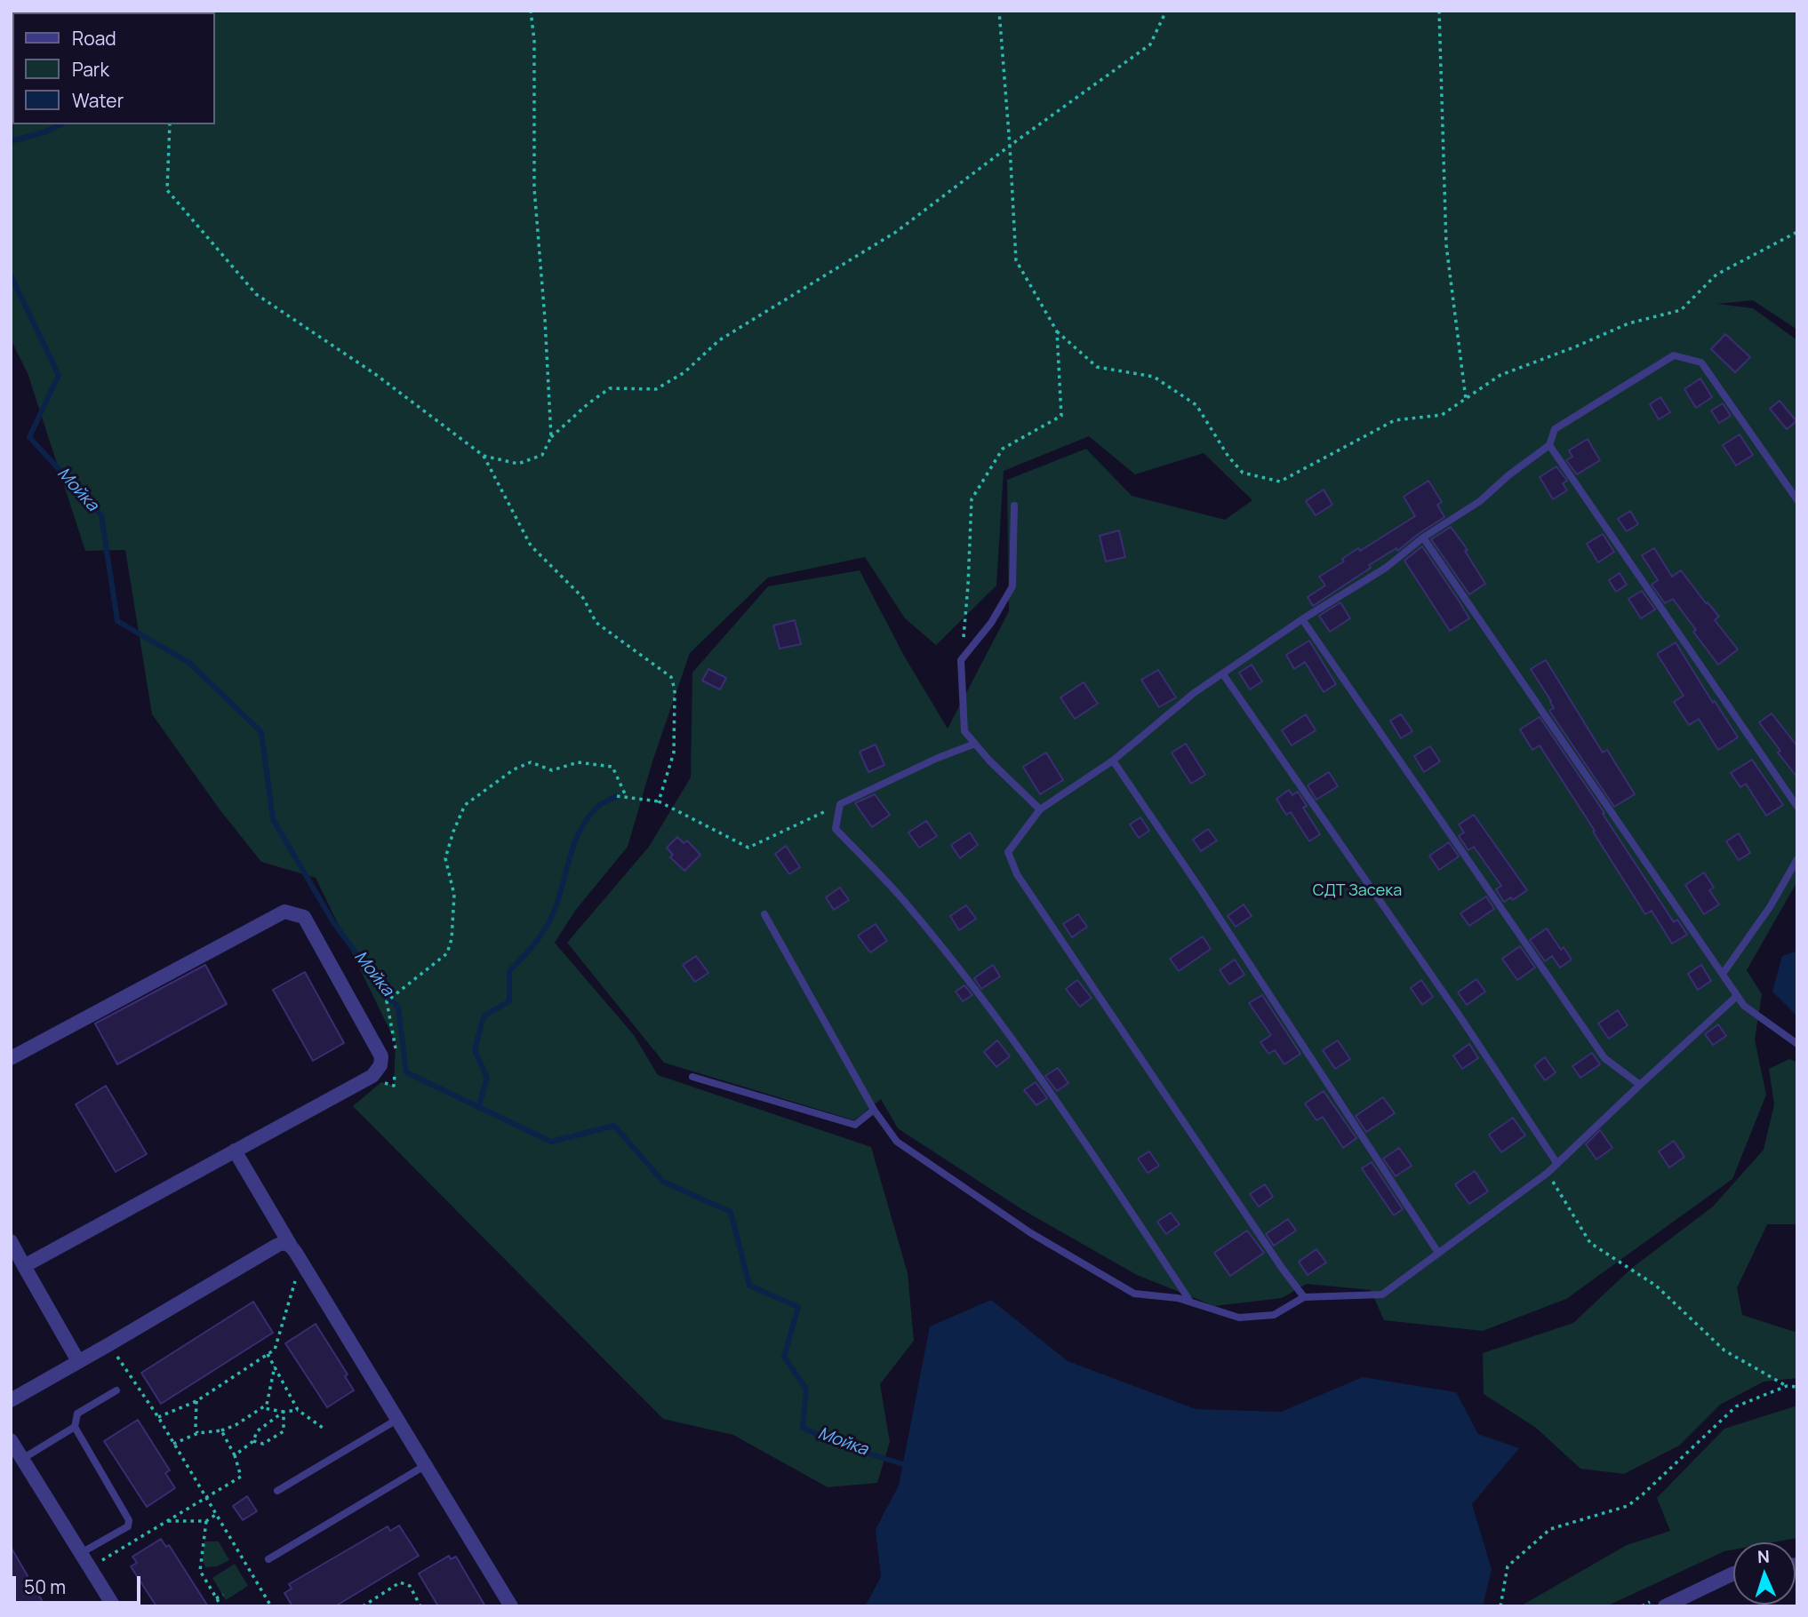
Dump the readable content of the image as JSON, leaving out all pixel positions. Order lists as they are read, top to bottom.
{
  "water": ["Мойка"],
  "parks": ["СДТ Засека"],
  "legend": ["Road", "Park", "Water"],
  "scale_bar": "50 m",
  "north": "top"
}
